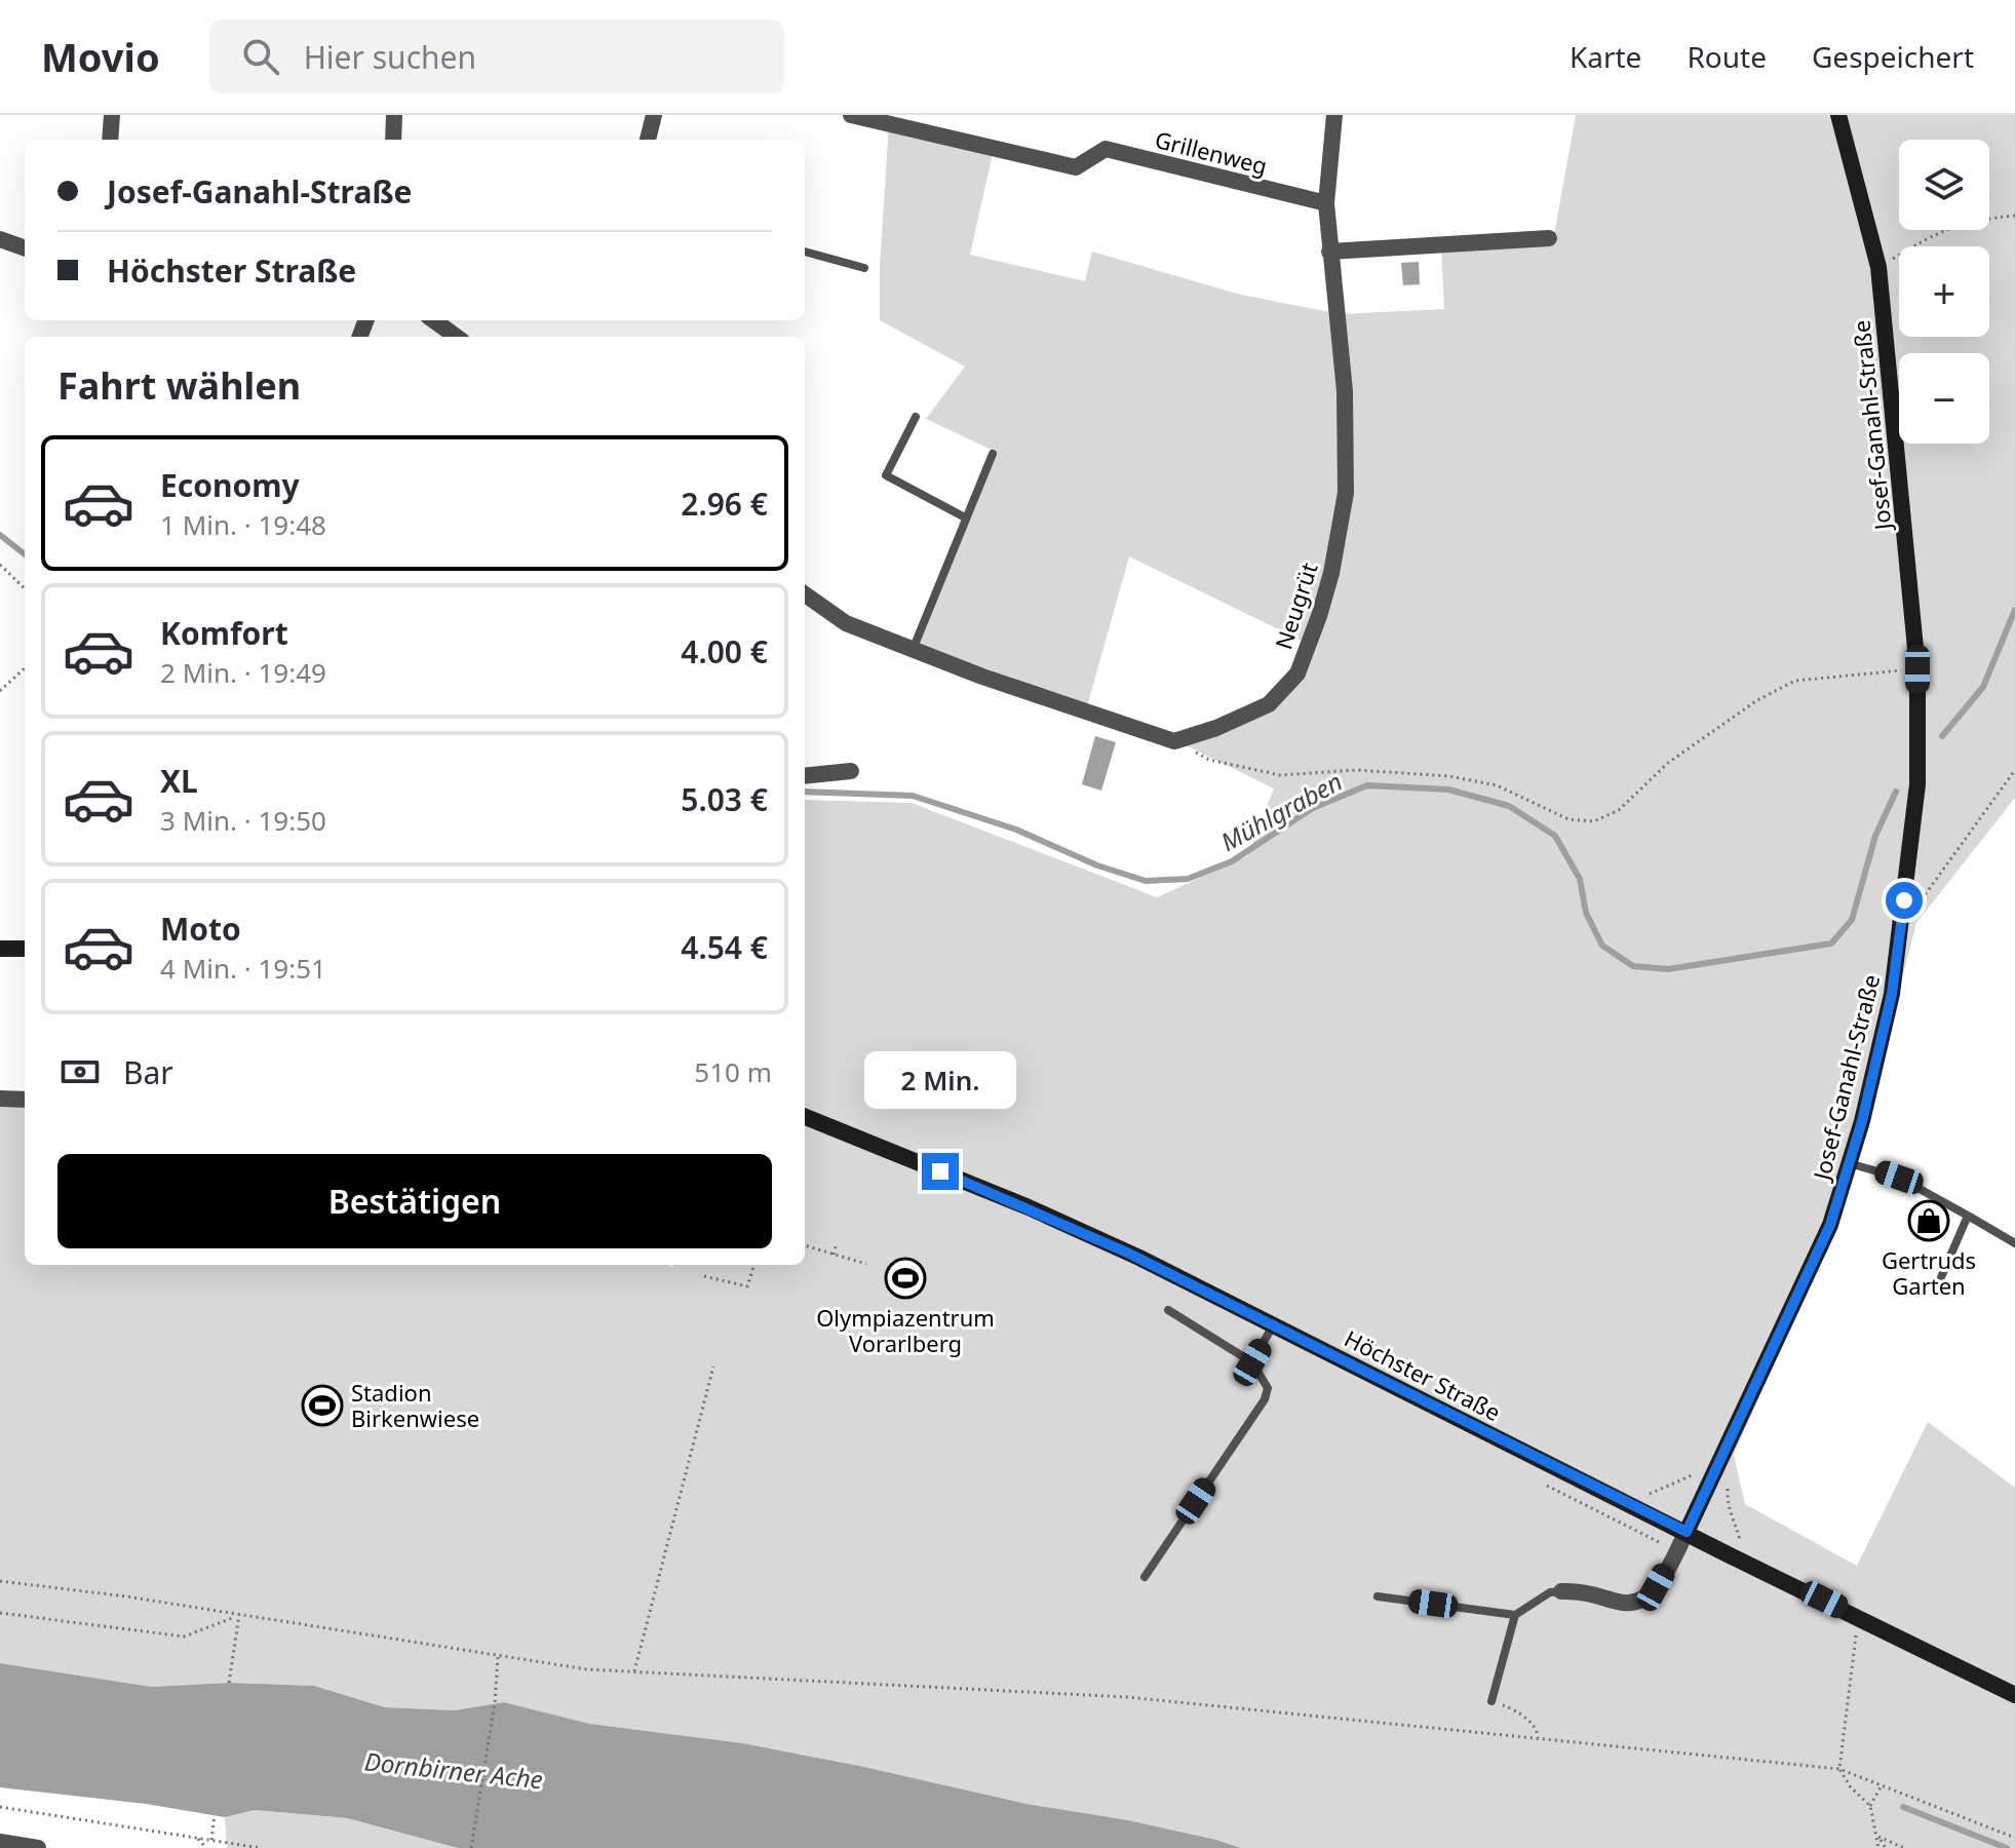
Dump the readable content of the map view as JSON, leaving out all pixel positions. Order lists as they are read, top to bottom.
{
  "streets": {
    "street": [
      "Grillenweg",
      "Josef-Ganahl-Straße",
      "Neugrüt",
      "Höchster Straße"
    ]
  },
  "crossings": [
    ["Grillenweg", "Neugrüt"],
    ["Josef-Ganahl-Straße", "Höchster Straße"]
  ],
  "water": ["Mühlgraben", "Dornbirner Ache"],
  "places": {
    "shop": ["Gertruds Garten"],
    "sports": ["Olympiazentrum Vorarlberg", "Stadion Birkenwiese"]
  },
  "page": {
    "header": "Movio",
    "search": "Hier suchen",
    "nav": ["Karte", "Route", "Gespeichert"],
    "map_buttons": ["+", "−"],
    "banner": ["Josef-Ganahl-Straße", "Höchster Straße"],
    "heading": "Fahrt wählen",
    "list": [
      {
        "name": "Economy",
        "note": "1 Min. · 19:48",
        "value": "2.96 €"
      },
      {
        "name": "Komfort",
        "note": "2 Min. · 19:49",
        "value": "4.00 €"
      },
      {
        "name": "XL",
        "note": "3 Min. · 19:50",
        "value": "5.03 €"
      },
      {
        "name": "Moto",
        "note": "4 Min. · 19:51",
        "value": "4.54 €"
      }
    ],
    "pay": ["Bar", "510 m"],
    "bubble": "2 Min.",
    "buttons": "Bestätigen"
  }
}
